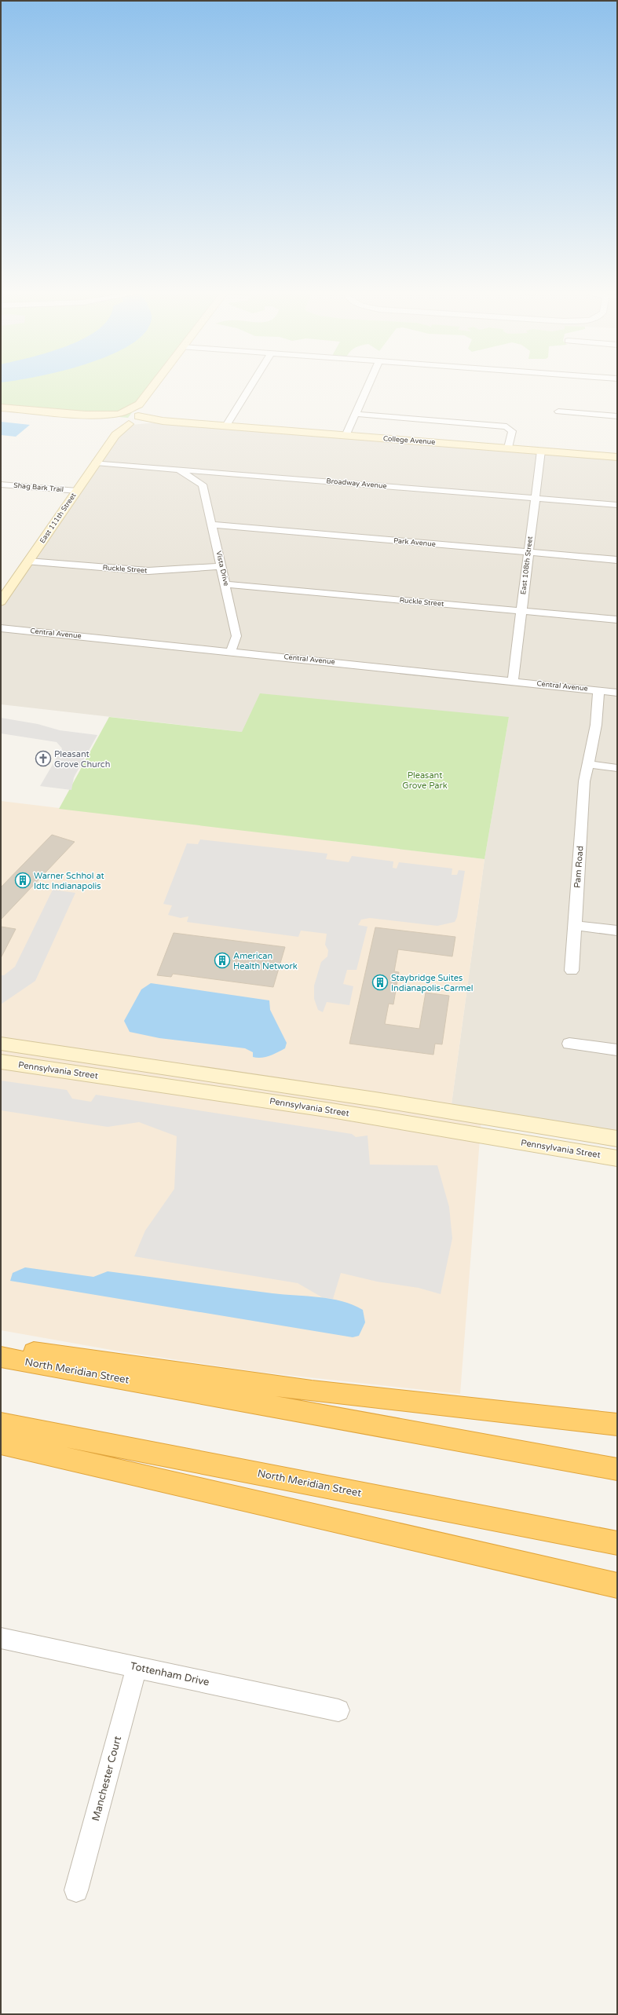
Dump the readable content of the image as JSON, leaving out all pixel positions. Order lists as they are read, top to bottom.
{
  "streets": {
    "highway": ["North Meridian Street"],
    "main road": ["College Avenue", "East 111th Street", "Pennsylvania Street"],
    "street": [
      "Broadway Avenue",
      "Shag Bark Trail",
      "Park Avenue",
      "East 108th Street",
      "Vista Drive",
      "Ruckle Street",
      "Central Avenue",
      "Pam Road",
      "Tottenham Drive",
      "Manchester Court"
    ]
  },
  "crossings": [
    ["College Avenue", "East 111th Street"],
    ["College Avenue", "East 108th Street"],
    ["Broadway Avenue", "East 111th Street"],
    ["Broadway Avenue", "East 108th Street"],
    ["Shag Bark Trail", "East 111th Street"],
    ["East 111th Street", "Ruckle Street"],
    ["Park Avenue", "East 108th Street"],
    ["Park Avenue", "Vista Drive"],
    ["East 108th Street", "Ruckle Street"],
    ["East 108th Street", "Central Avenue"],
    ["Vista Drive", "Ruckle Street"],
    ["Vista Drive", "Central Avenue"],
    ["Central Avenue", "Pam Road"],
    ["Tottenham Drive", "Manchester Court"]
  ],
  "parks": ["Pleasant Grove Park"],
  "places": {
    "church": ["Pleasant Grove Church"],
    "building": ["Warner Schhol at Idtc Indianapolis", "American Health Network", "Staybridge Suites Indianapolis-Carmel"]
  }
}
